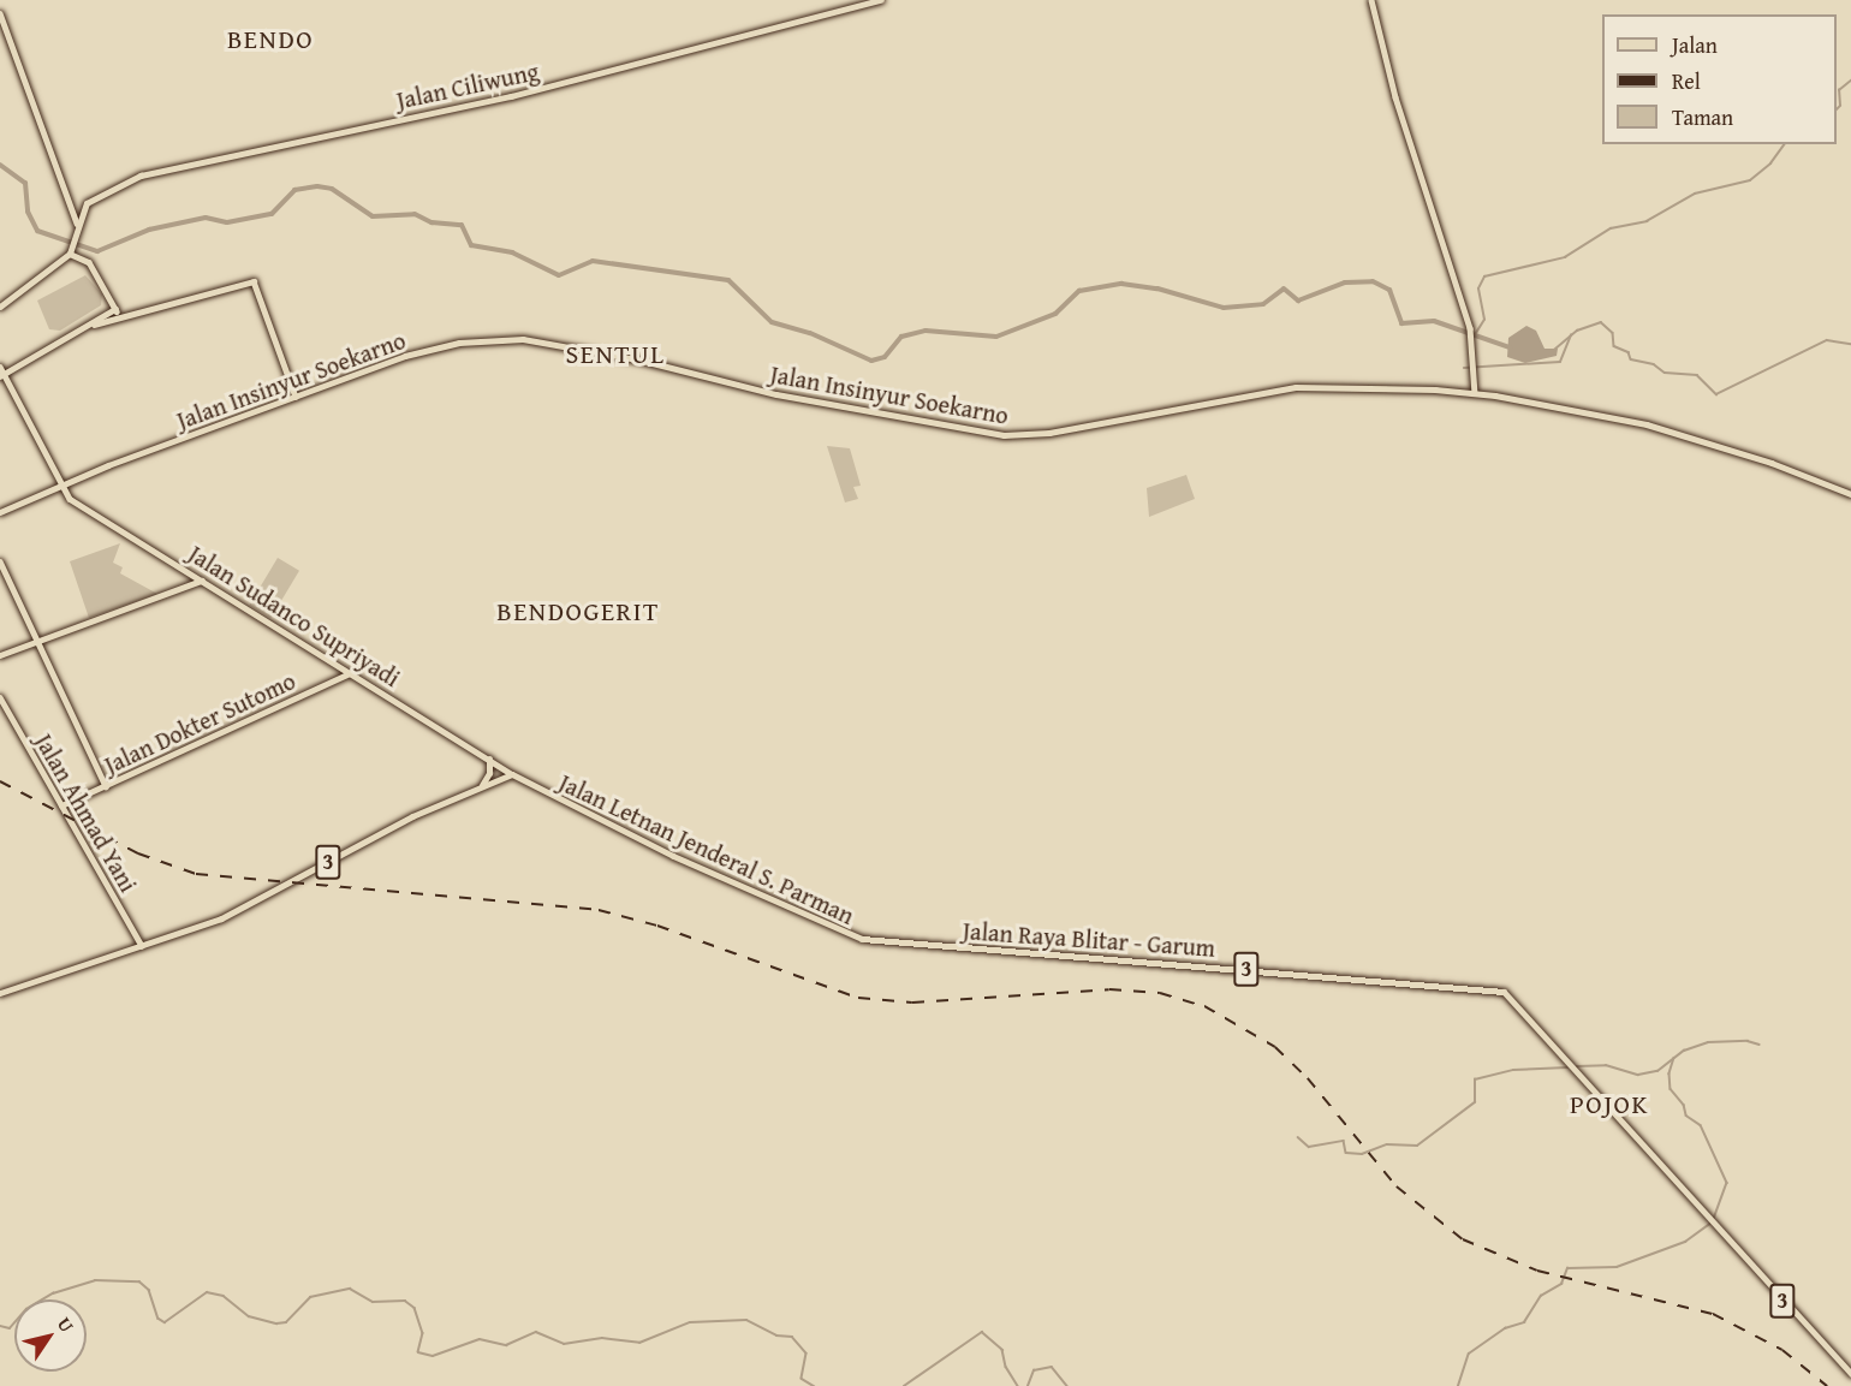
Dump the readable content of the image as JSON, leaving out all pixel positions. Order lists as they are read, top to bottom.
{
  "streets": {
    "highway": ["Jalan Letnan Jenderal S. Parman", "3", "Jalan Raya Blitar - Garum"],
    "main road": [
      "Jalan Ciliwung",
      "Jalan Insinyur Soekarno",
      "Jalan Sudanco Supriyadi",
      "Jalan Dokter Sutomo",
      "Jalan Ahmad Yani"
    ]
  },
  "crossings": [
    ["Jalan Insinyur Soekarno", "Jalan Sudanco Supriyadi"],
    ["Jalan Sudanco Supriyadi", "Jalan Dokter Sutomo"],
    ["Jalan Sudanco Supriyadi", "Jalan Letnan Jenderal S. Parman"],
    ["Jalan Sudanco Supriyadi", "3"],
    ["Jalan Dokter Sutomo", "Jalan Ahmad Yani"],
    ["Jalan Ahmad Yani", "3"],
    ["Jalan Letnan Jenderal S. Parman", "3"],
    ["Jalan Letnan Jenderal S. Parman", "Jalan Raya Blitar - Garum"]
  ],
  "districts": [
    "BENDO",
    "SENTUL",
    "BENDOGERIT",
    "POJOK"
  ],
  "legend": ["Jalan", "Rel", "Taman"],
  "north": "top right"
}
